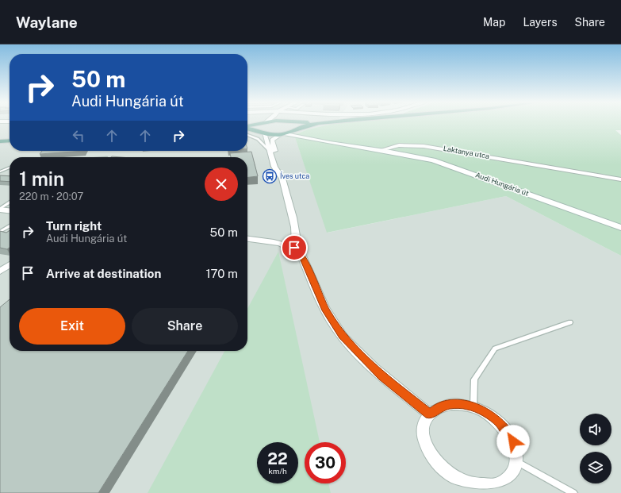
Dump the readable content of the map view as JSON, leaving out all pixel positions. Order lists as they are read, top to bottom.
{
  "streets": {
    "street": ["Laktanya utca", "Audi Hungária út"]
  },
  "crossings": [
    ["Laktanya utca", "Audi Hungária út"]
  ],
  "places": {
    "bus stop": ["Íves utca"]
  },
  "page": {
    "header": "Waylane",
    "nav": ["Map", "Layers", "Share"],
    "turn": ["50 m", "Audi Hungária út"],
    "heading": ["1 min", "220 m · 20:07"],
    "list": [
      {
        "name": "Turn right",
        "note": "Audi Hungária út",
        "value": "50 m"
      },
      {
        "name": "Arrive at destination",
        "value": "170 m"
      }
    ],
    "buttons": ["Exit", "Share"],
    "speed": "22 km/h",
    "limit": "30"
  }
}
